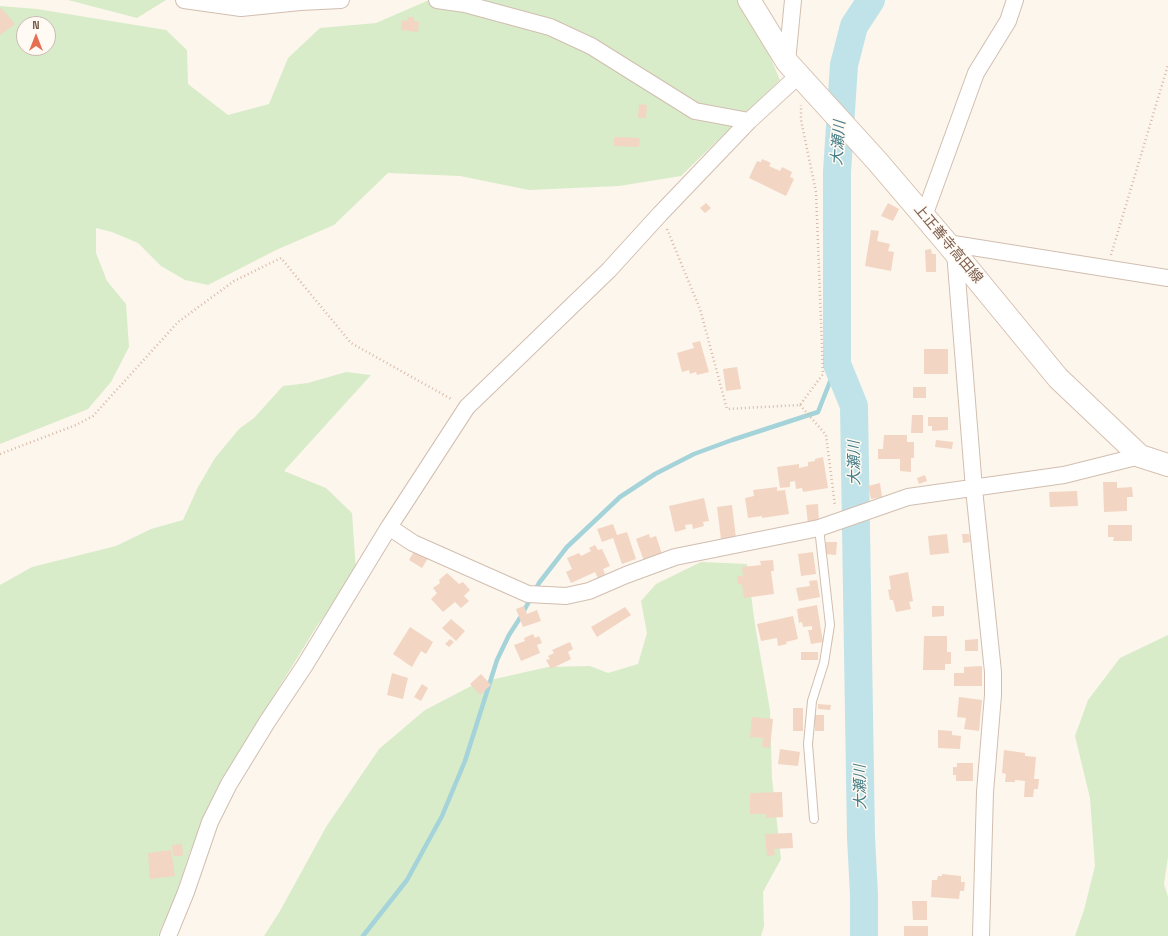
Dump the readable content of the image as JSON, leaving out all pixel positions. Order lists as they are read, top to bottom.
{
  "streets": {
    "main road": ["上正善寺高田線"]
  },
  "water": ["大瀬川"],
  "north": "top"
}
